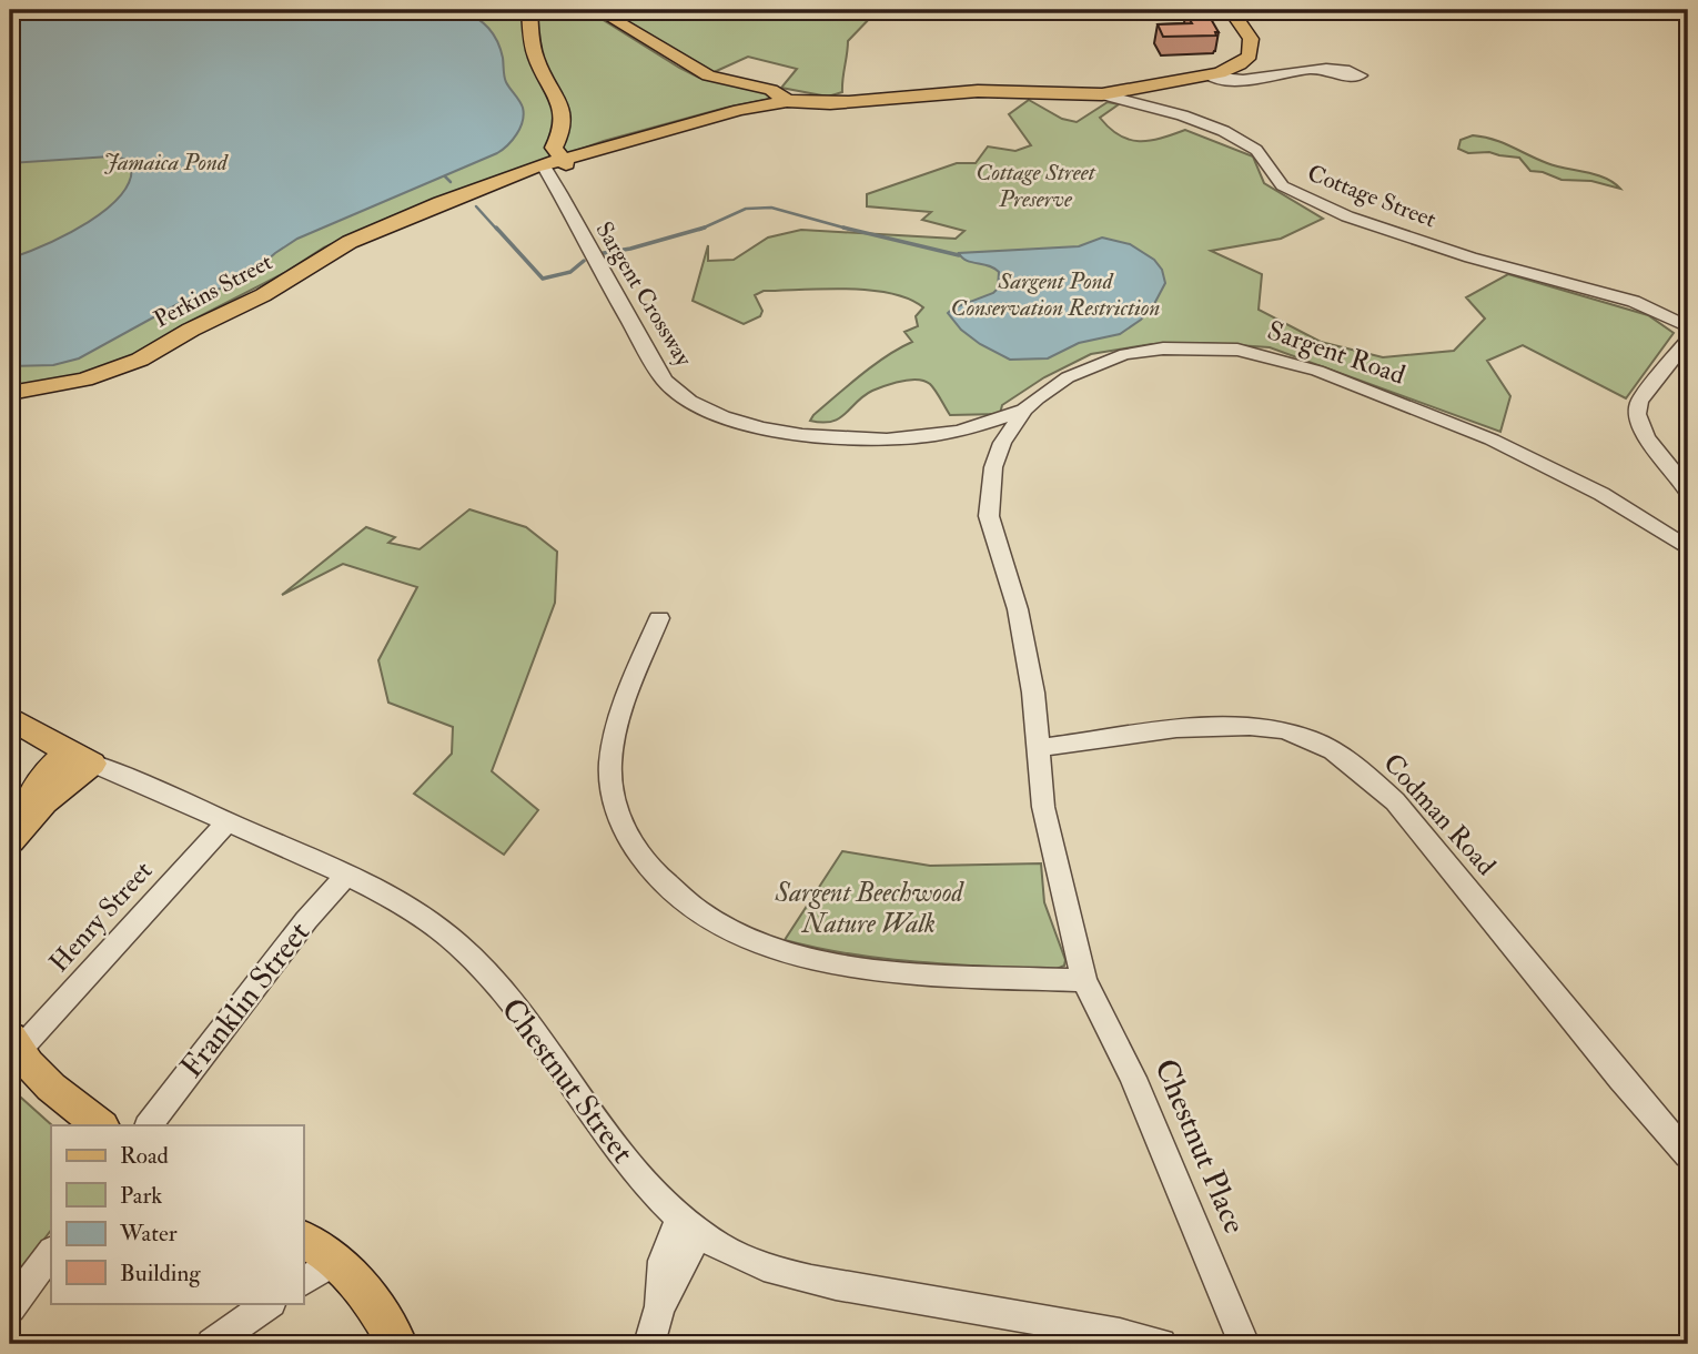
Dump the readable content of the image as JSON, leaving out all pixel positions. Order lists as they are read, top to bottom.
{
  "streets": {
    "main road": ["Cottage Street", "Perkins Street", "Chestnut Street"],
    "street": [
      "Sargent Crossway",
      "Sargent Road",
      "Codman Road",
      "Henry Street",
      "Franklin Street",
      "Chestnut Place"
    ]
  },
  "crossings": [
    ["Cottage Street", "Perkins Street"],
    ["Perkins Street", "Sargent Crossway"],
    ["Sargent Crossway", "Sargent Road"],
    ["Sargent Road", "Codman Road"],
    ["Sargent Road", "Chestnut Place"],
    ["Henry Street", "Chestnut Street"],
    ["Franklin Street", "Chestnut Street"]
  ],
  "parks": [
    "Jamaica Pond",
    "Cottage Street Preserve",
    "Sargent Pond Conservation Restriction",
    "Sargent Beechwood Nature Walk"
  ],
  "legend": [
    "Road",
    "Park",
    "Water",
    "Building"
  ]
}
